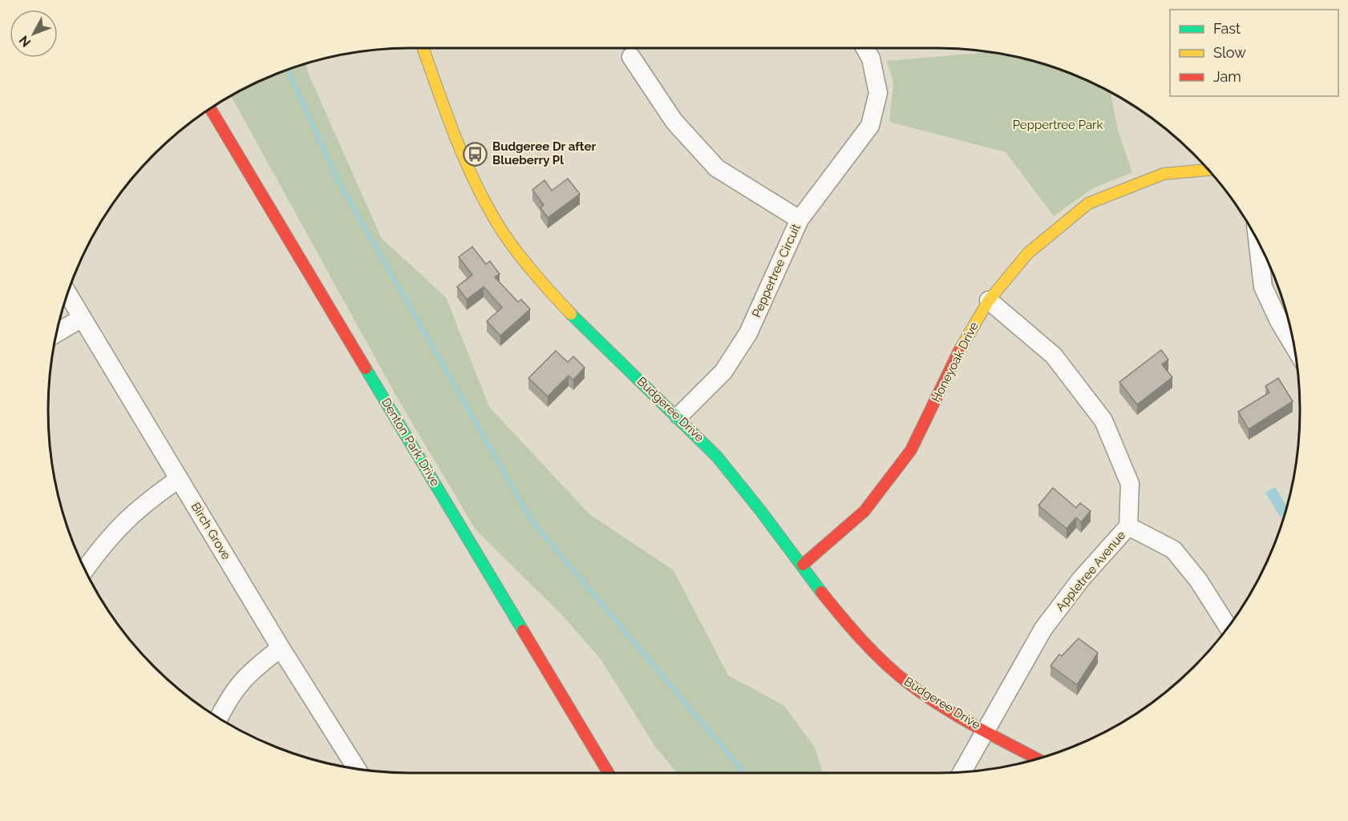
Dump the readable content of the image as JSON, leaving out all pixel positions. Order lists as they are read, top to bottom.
{
  "streets": {
    "street": [
      "Peppertree Circuit",
      "Honeyoak Drive",
      "Budgeree Drive",
      "Denton Park Drive",
      "Birch Grove",
      "Appletree Avenue"
    ]
  },
  "crossings": [
    ["Peppertree Circuit", "Budgeree Drive"],
    ["Honeyoak Drive", "Budgeree Drive"],
    ["Honeyoak Drive", "Appletree Avenue"],
    ["Budgeree Drive", "Appletree Avenue"]
  ],
  "parks": ["Peppertree Park"],
  "places": {
    "bus stop": ["Budgeree Dr after Blueberry Pl"]
  },
  "legend": ["Fast", "Slow", "Jam"],
  "north": "bottom left"
}
